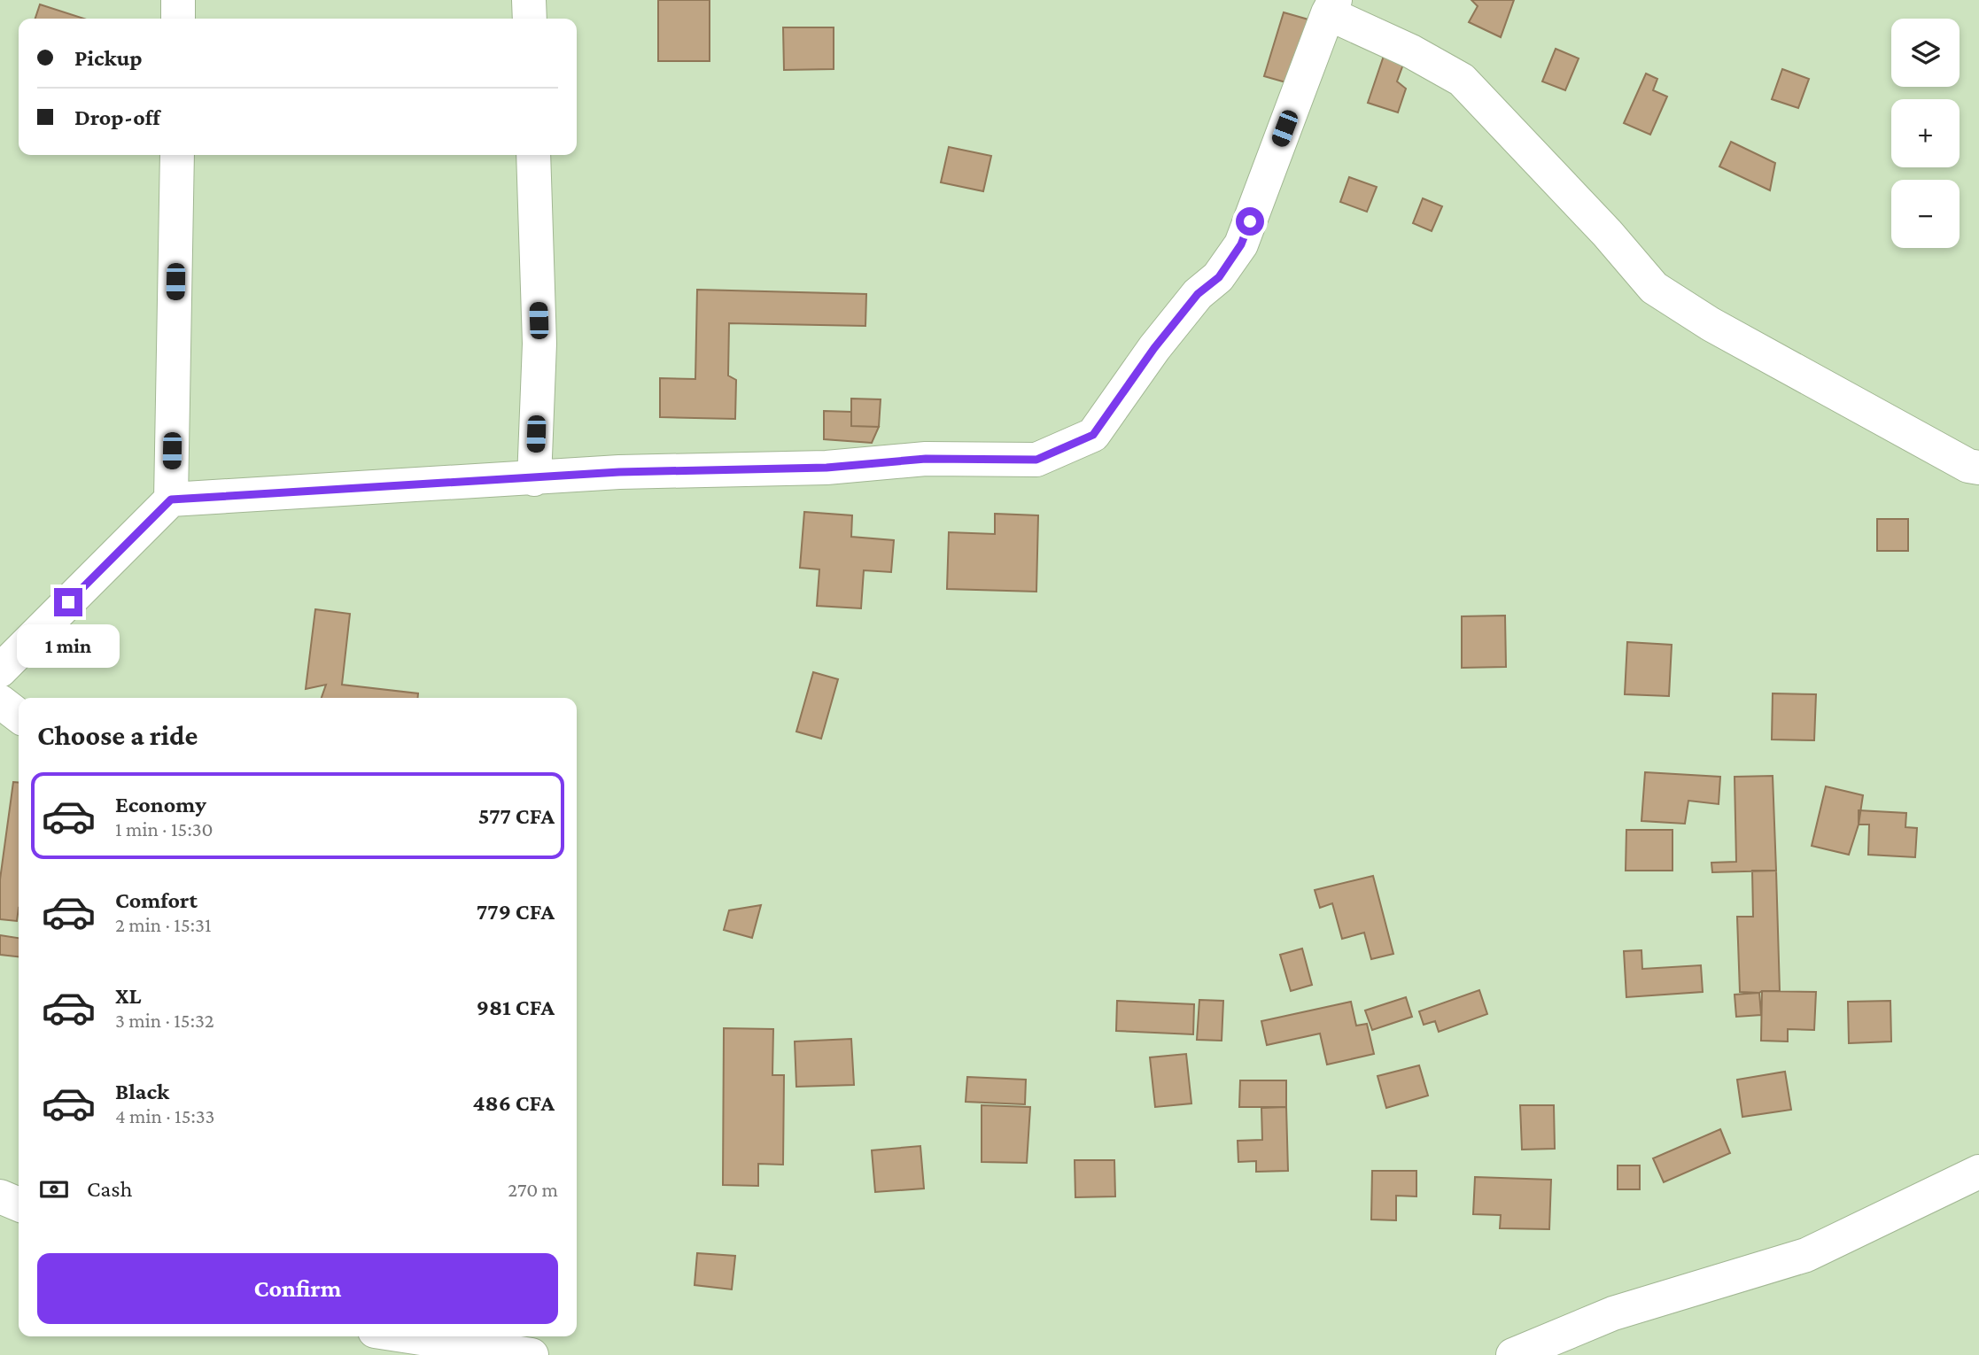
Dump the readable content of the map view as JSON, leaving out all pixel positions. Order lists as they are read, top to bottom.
{
  "page": {
    "map_buttons": ["+", "−"],
    "banner": ["Pickup", "Drop-off"],
    "bubble": "1 min",
    "heading": "Choose a ride",
    "list": [
      {
        "name": "Economy",
        "note": "1 min · 15:30",
        "value": "577 CFA"
      },
      {
        "name": "Comfort",
        "note": "2 min · 15:31",
        "value": "779 CFA"
      },
      {
        "name": "XL",
        "note": "3 min · 15:32",
        "value": "981 CFA"
      },
      {
        "name": "Black",
        "note": "4 min · 15:33",
        "value": "486 CFA"
      }
    ],
    "pay": ["Cash", "270 m"],
    "buttons": "Confirm"
  }
}
